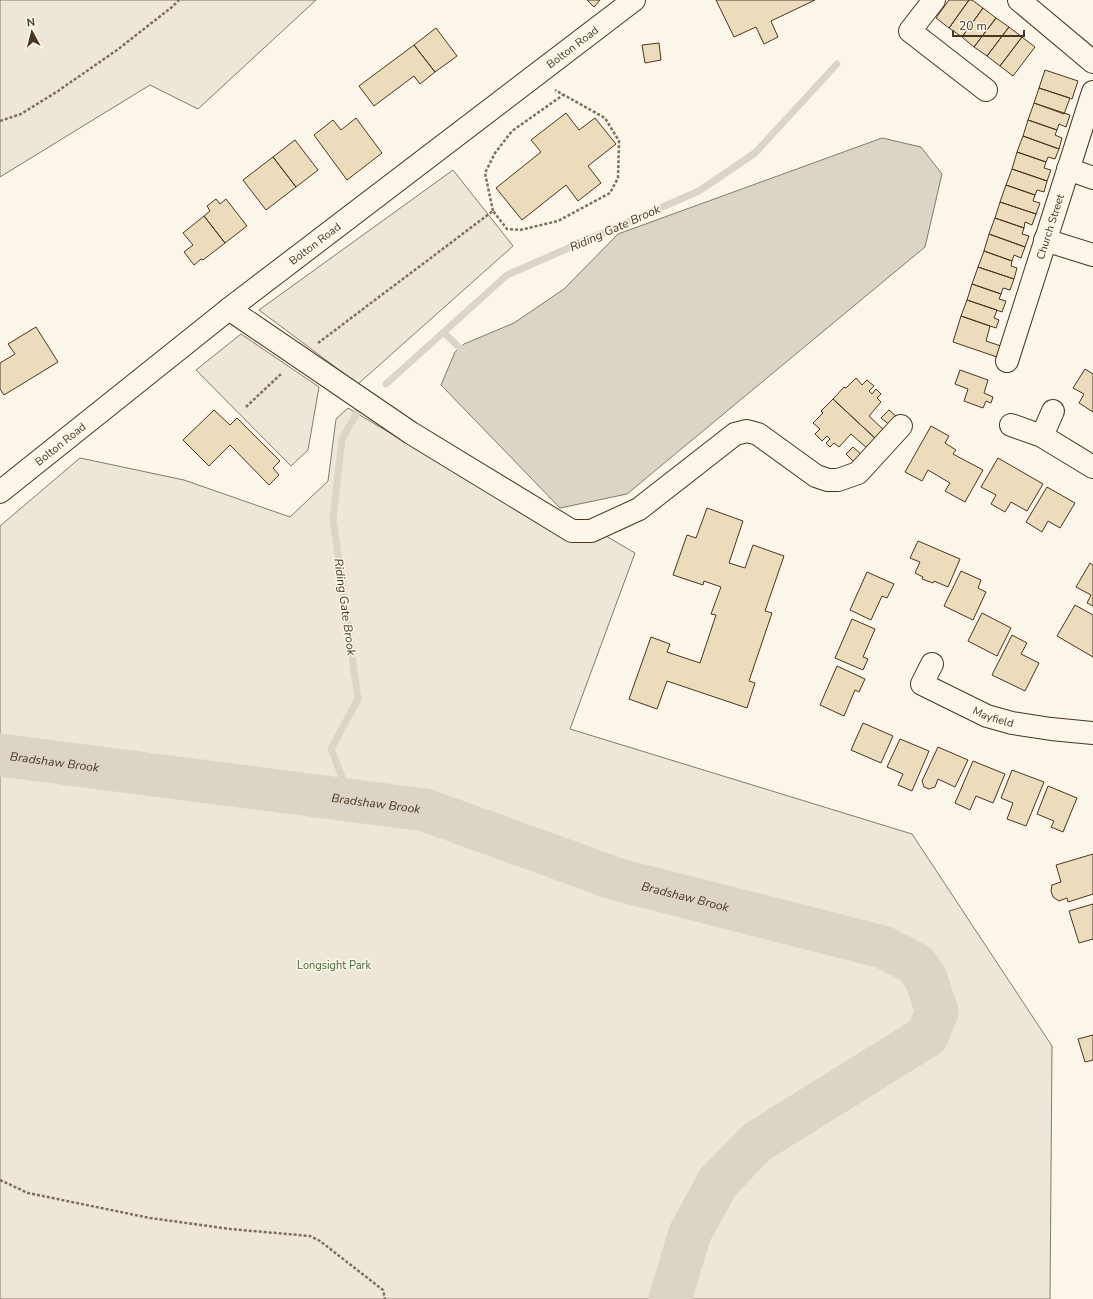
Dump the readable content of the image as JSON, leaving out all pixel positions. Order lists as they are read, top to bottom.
{
  "streets": {
    "main road": ["Bolton Road", "Church Street", "Mayfield"]
  },
  "water": ["Riding Gate Brook", "Bradshaw Brook"],
  "parks": ["Longsight Park"],
  "scale_bar": "20 m",
  "north": "top"
}
